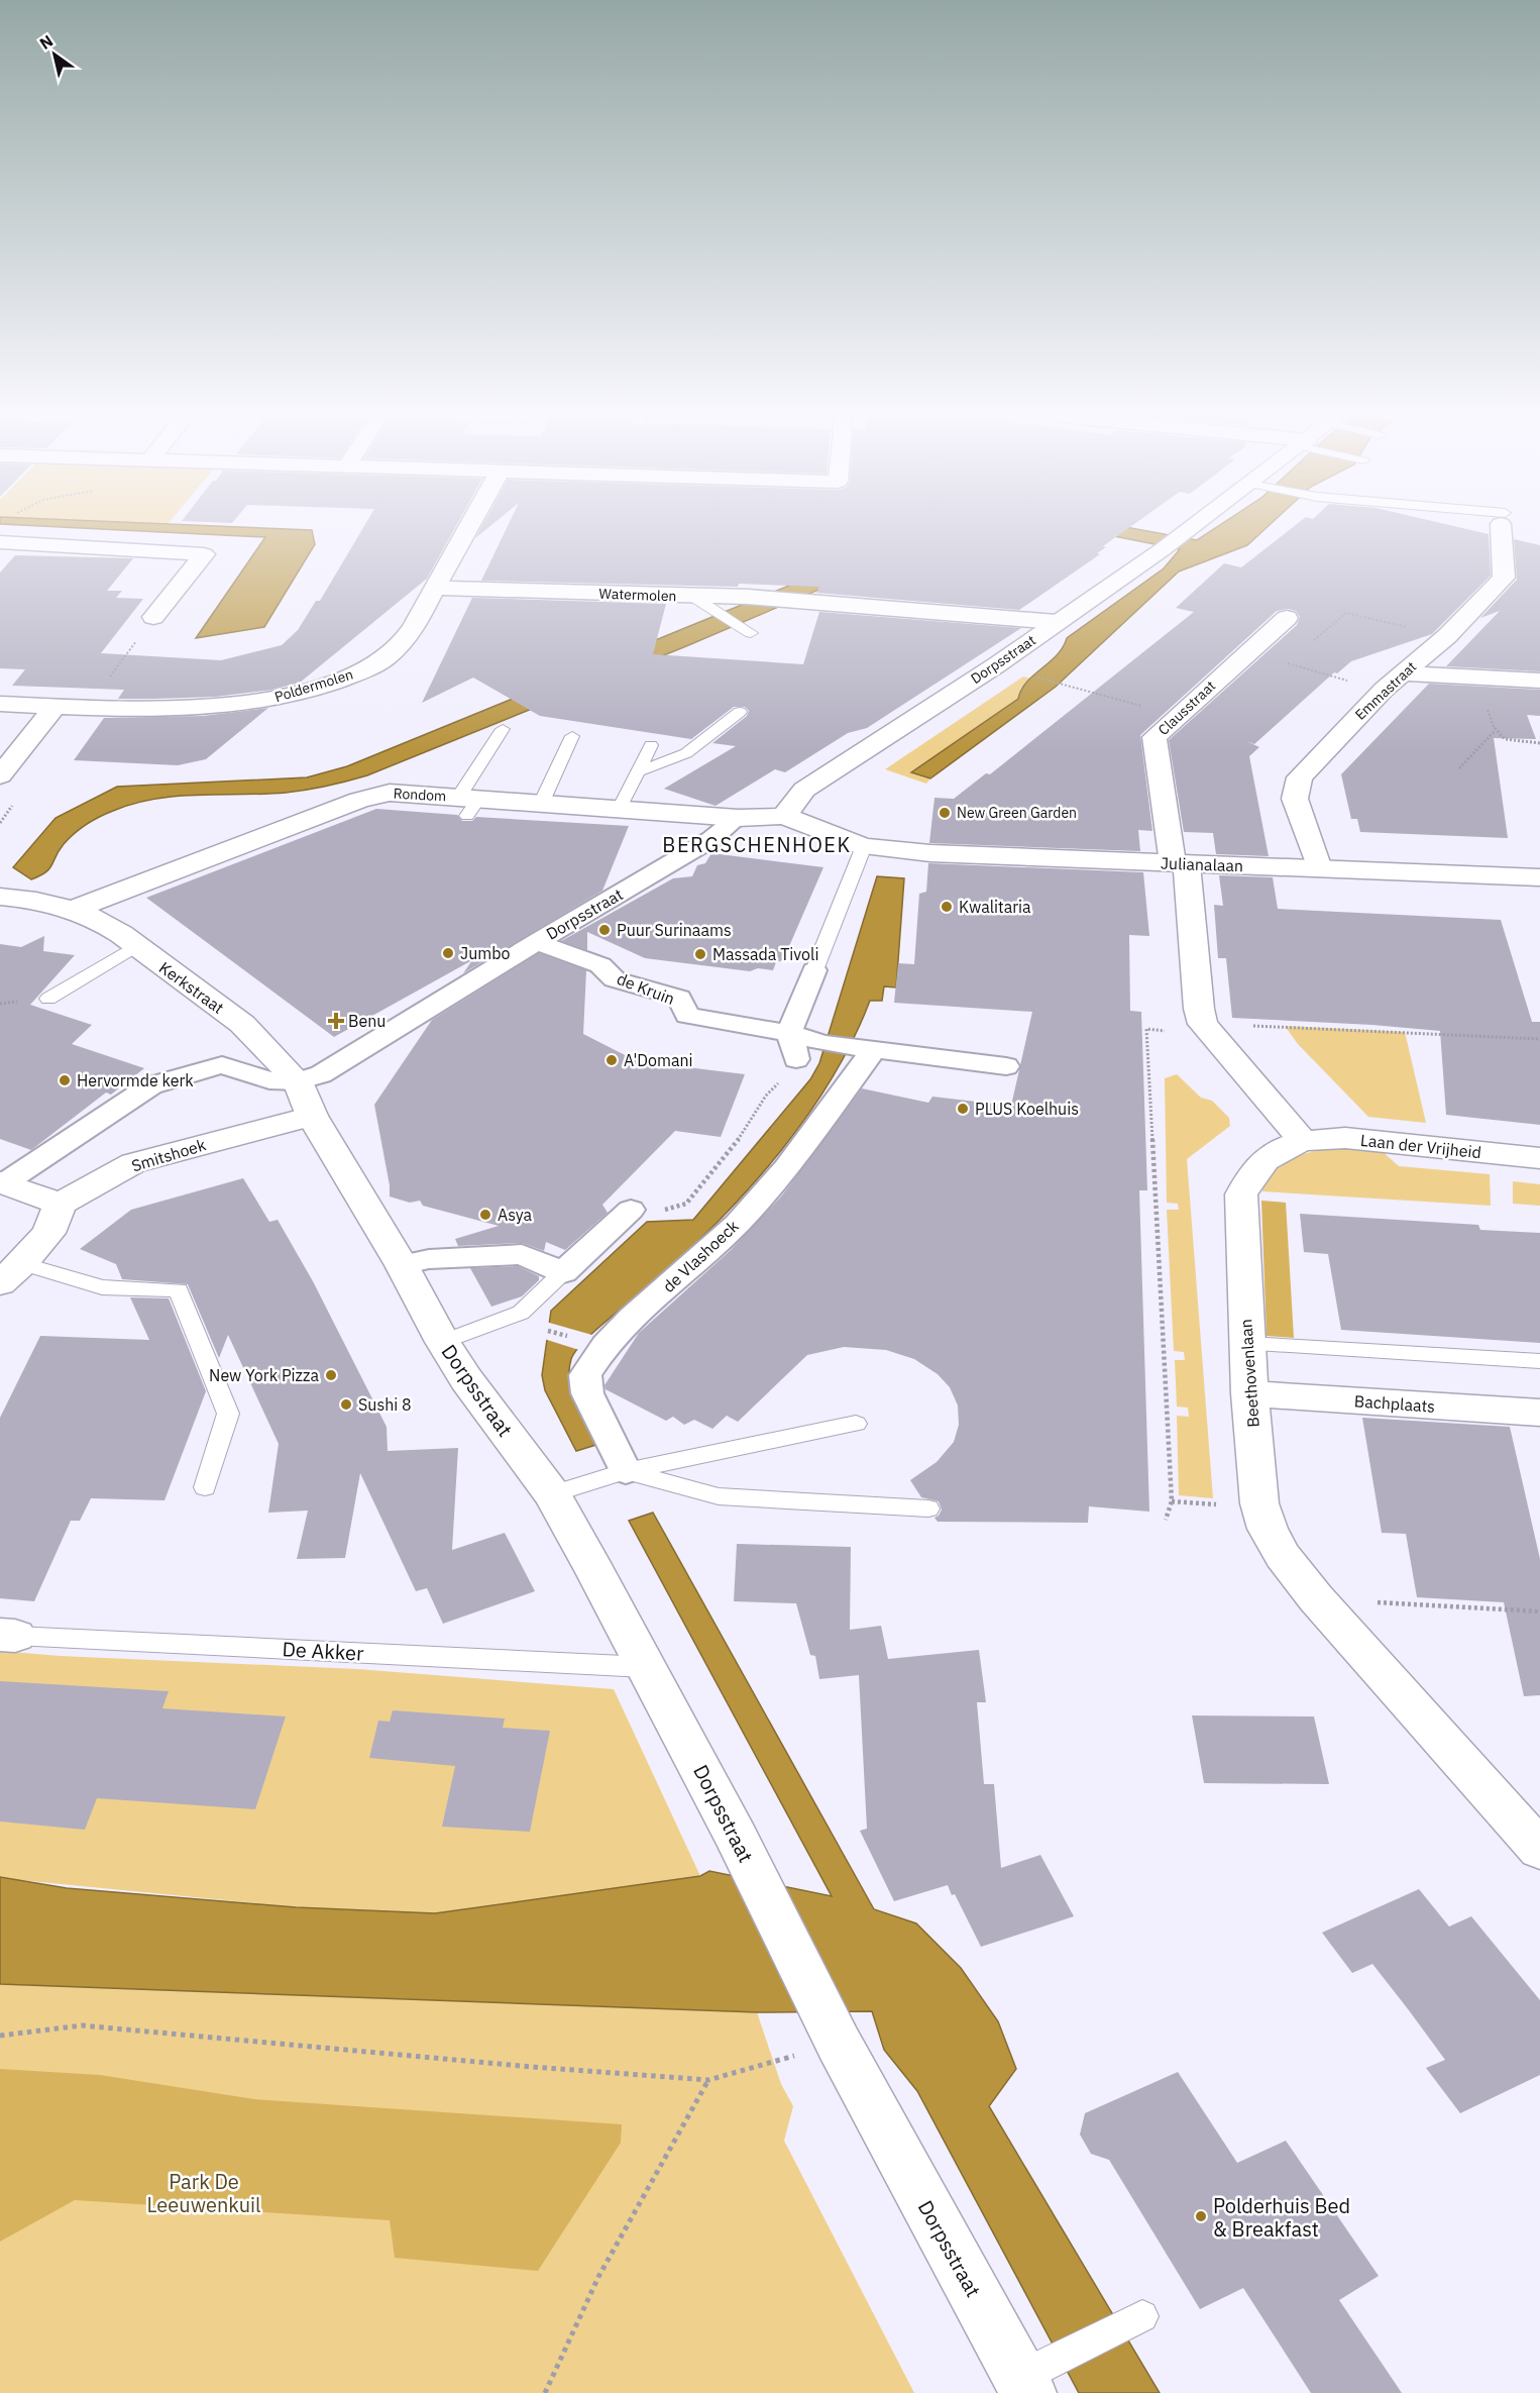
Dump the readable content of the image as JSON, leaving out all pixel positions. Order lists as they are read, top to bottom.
{
  "streets": {
    "street": [
      "Watermolen",
      "Dorpsstraat",
      "Poldermolen",
      "Emmastraat",
      "Clausstraat",
      "Rondom",
      "Julianalaan",
      "Kerkstraat",
      "de Kruin",
      "Laan der Vrijheid",
      "Smitshoek",
      "de Vlashoeck",
      "Beethovenlaan",
      "Bachplaats"
    ],
    "lane": ["De Akker"]
  },
  "crossings": [
    ["Watermolen", "Dorpsstraat"],
    ["Watermolen", "Poldermolen"],
    ["Dorpsstraat", "Rondom"],
    ["Dorpsstraat", "Kerkstraat"],
    ["Dorpsstraat", "de Kruin"],
    ["Dorpsstraat", "Smitshoek"],
    ["Dorpsstraat", "De Akker"],
    ["Emmastraat", "Julianalaan"],
    ["Clausstraat", "Julianalaan"],
    ["Rondom", "Kerkstraat"],
    ["de Kruin", "de Vlashoeck"],
    ["Laan der Vrijheid", "Beethovenlaan"],
    ["Beethovenlaan", "Bachplaats"]
  ],
  "districts": ["BERGSCHENHOEK"],
  "parks": ["Park De Leeuwenkuil"],
  "places": {
    "other": [
      "New Green Garden",
      "Kwalitaria",
      "Puur Surinaams",
      "Jumbo",
      "Massada Tivoli",
      "A'Domani",
      "Hervormde kerk",
      "PLUS Koelhuis",
      "Asya",
      "New York Pizza",
      "Sushi 8",
      "Polderhuis Bed & Breakfast"
    ],
    "health": ["Benu"]
  },
  "north": "top left"
}
